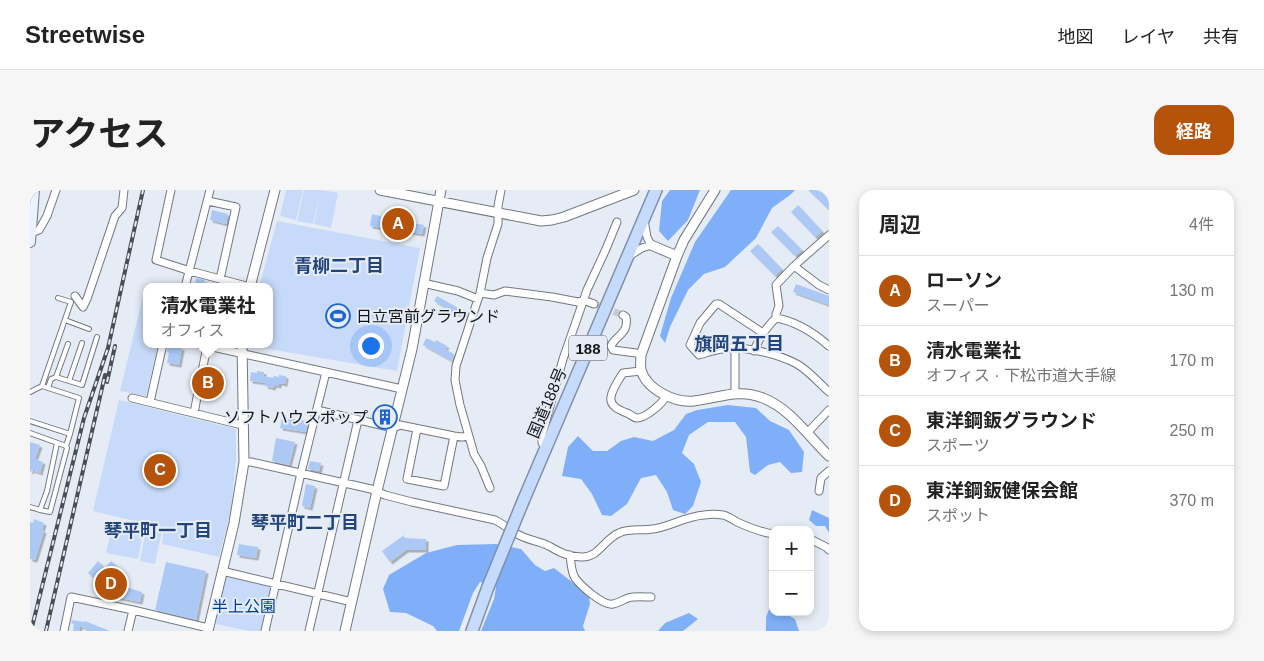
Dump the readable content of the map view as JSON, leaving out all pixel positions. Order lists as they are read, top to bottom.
{
  "streets": {
    "highway": ["188", "国道188号"]
  },
  "districts": [
    "青柳二丁目",
    "旗岡五丁目",
    "琴平町二丁目",
    "琴平町一丁目"
  ],
  "parks": ["半上公園"],
  "places": {
    "sports": ["日立宮前グラウンド"],
    "building": ["ソフトハウスポップ"]
  },
  "page": {
    "header": "Streetwise",
    "nav": ["地図", "レイヤ", "共有"],
    "title": "アクセス",
    "buttons": "経路",
    "heading": ["周辺", "4件"],
    "pins": [
      "A",
      "B",
      "C",
      "D"
    ],
    "list": [
      {
        "mark": "A",
        "name": "ローソン",
        "note": "スーパー",
        "value": "130 m"
      },
      {
        "mark": "B",
        "name": "清水電業社",
        "note": "オフィス · 下松市道大手線",
        "value": "170 m"
      },
      {
        "mark": "C",
        "name": "東洋鋼鈑グラウンド",
        "note": "スポーツ",
        "value": "250 m"
      },
      {
        "mark": "D",
        "name": "東洋鋼鈑健保会館",
        "note": "スポット",
        "value": "370 m"
      }
    ],
    "popup": ["清水電業社", "オフィス"],
    "map_buttons": ["+", "−"]
  }
}
